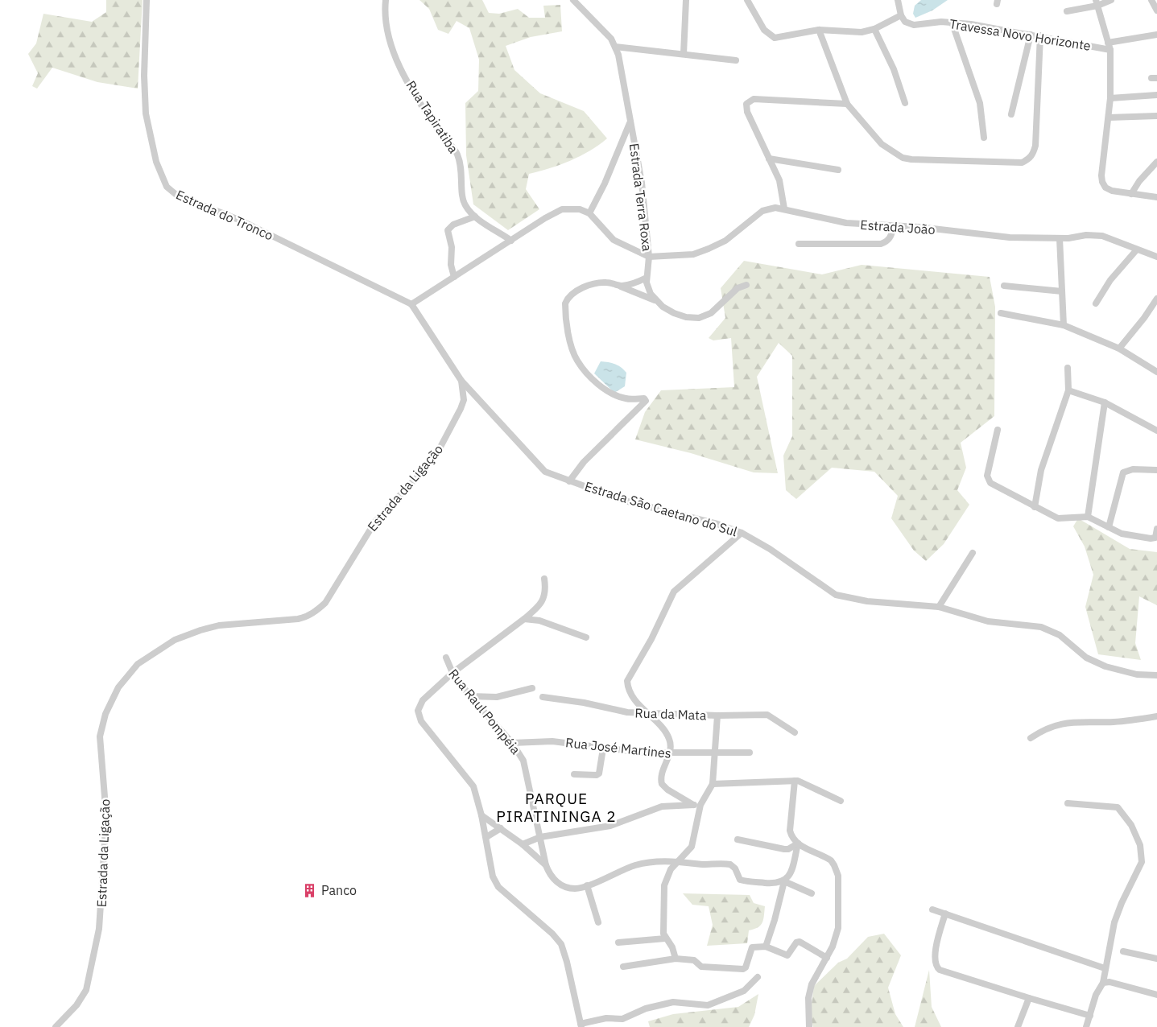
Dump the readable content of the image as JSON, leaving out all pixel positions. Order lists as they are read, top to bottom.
{
  "streets": {
    "street": [
      "Travessa Novo Horizonte",
      "Rua Tapiratiba",
      "Estrada Terra Roxa",
      "Estrada do Tronco",
      "Estrada João",
      "Estrada da Ligação",
      "Estrada São Caetano do Sul",
      "Rua Raul Pompéia",
      "Rua da Mata",
      "Rua José Martines"
    ]
  },
  "crossings": [
    ["Estrada Terra Roxa", "Estrada João"],
    ["Estrada da Ligação", "Estrada São Caetano do Sul"],
    ["Rua Raul Pompéia", "Rua José Martines"]
  ],
  "districts": ["PARQUE PIRATININGA 2"],
  "places": {
    "building": ["Panco"]
  }
}
